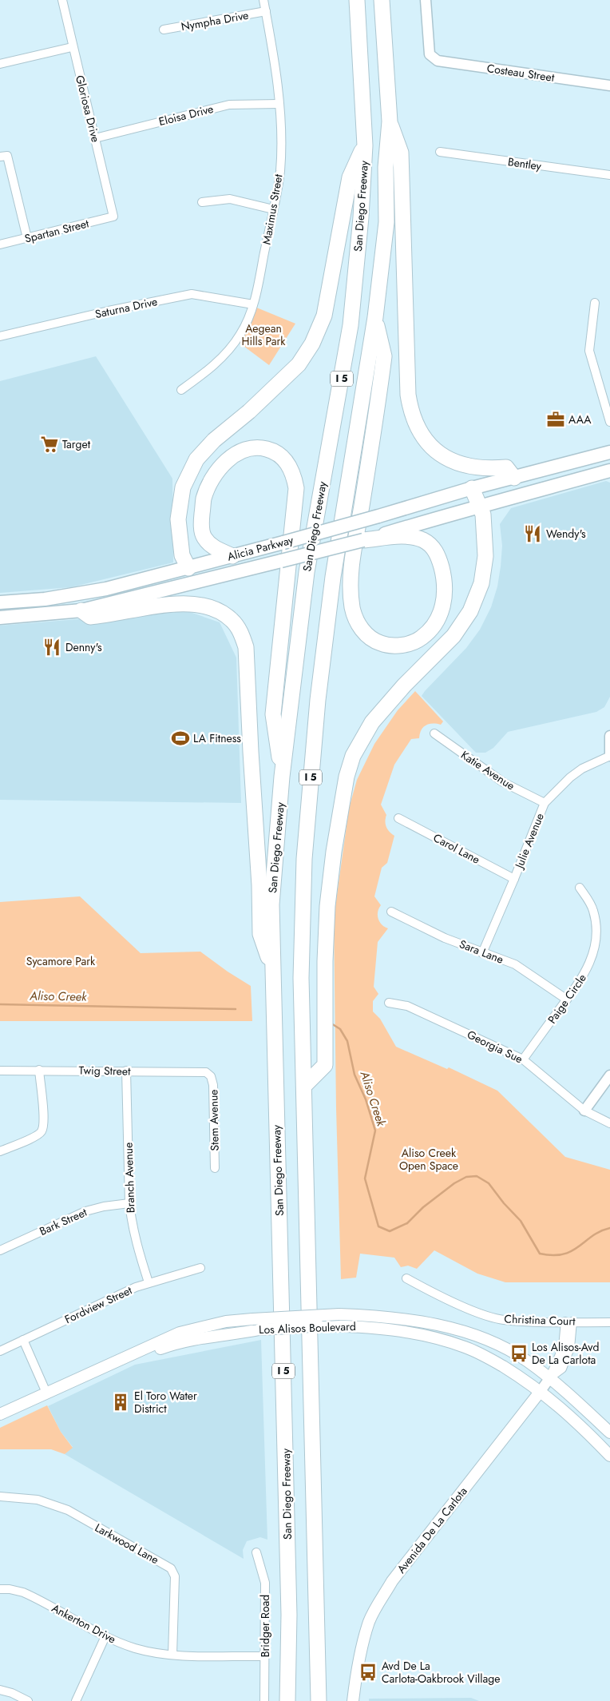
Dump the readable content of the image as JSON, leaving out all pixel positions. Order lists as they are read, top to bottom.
{
  "streets": {
    "highway": ["San Diego Freeway", "I 5"],
    "main road": ["Alicia Parkway", "Los Alisos Boulevard", "Avenida De La Carlota"],
    "street": [
      "Nympha Drive",
      "Costeau Street",
      "Gloriosa Drive",
      "Eloisa Drive",
      "Bentley",
      "Maximus Street",
      "Spartan Street",
      "Saturna Drive",
      "Katie Avenue",
      "Julie Avenue",
      "Carol Lane",
      "Sara Lane",
      "Paige Circle",
      "Georgia Sue",
      "Twig Street",
      "Stem Avenue",
      "Branch Avenue",
      "Bark Street",
      "Fordview Street",
      "Christina Court",
      "Larkwood Lane",
      "Ankerton Drive",
      "Bridger Road"
    ]
  },
  "crossings": [
    ["Nympha Drive", "Maximus Street"],
    ["Gloriosa Drive", "Eloisa Drive"],
    ["Gloriosa Drive", "Spartan Street"],
    ["Eloisa Drive", "Maximus Street"],
    ["Maximus Street", "Saturna Drive"],
    ["Katie Avenue", "Julie Avenue"],
    ["Julie Avenue", "Carol Lane"],
    ["Julie Avenue", "Sara Lane"],
    ["Sara Lane", "Paige Circle"],
    ["Paige Circle", "Georgia Sue"],
    ["Twig Street", "Stem Avenue"],
    ["Twig Street", "Branch Avenue"],
    ["Branch Avenue", "Bark Street"],
    ["Branch Avenue", "Fordview Street"],
    ["Christina Court", "Avenida De La Carlota"],
    ["Los Alisos Boulevard", "Avenida De La Carlota"],
    ["Larkwood Lane", "Ankerton Drive"],
    ["Ankerton Drive", "Bridger Road"]
  ],
  "water": ["Aliso Creek"],
  "parks": ["Aegean Hills Park", "Sycamore Park", "Aliso Creek Open Space"],
  "places": {
    "office": ["AAA"],
    "supermarket": ["Target"],
    "restaurant": ["Wendy's", "Denny's"],
    "sports": ["LA Fitness"],
    "bus stop": ["Los Alisos-Avd De La Carlota", "Avd De La Carlota-Oakbrook Village"],
    "building": ["El Toro Water District"]
  }
}
